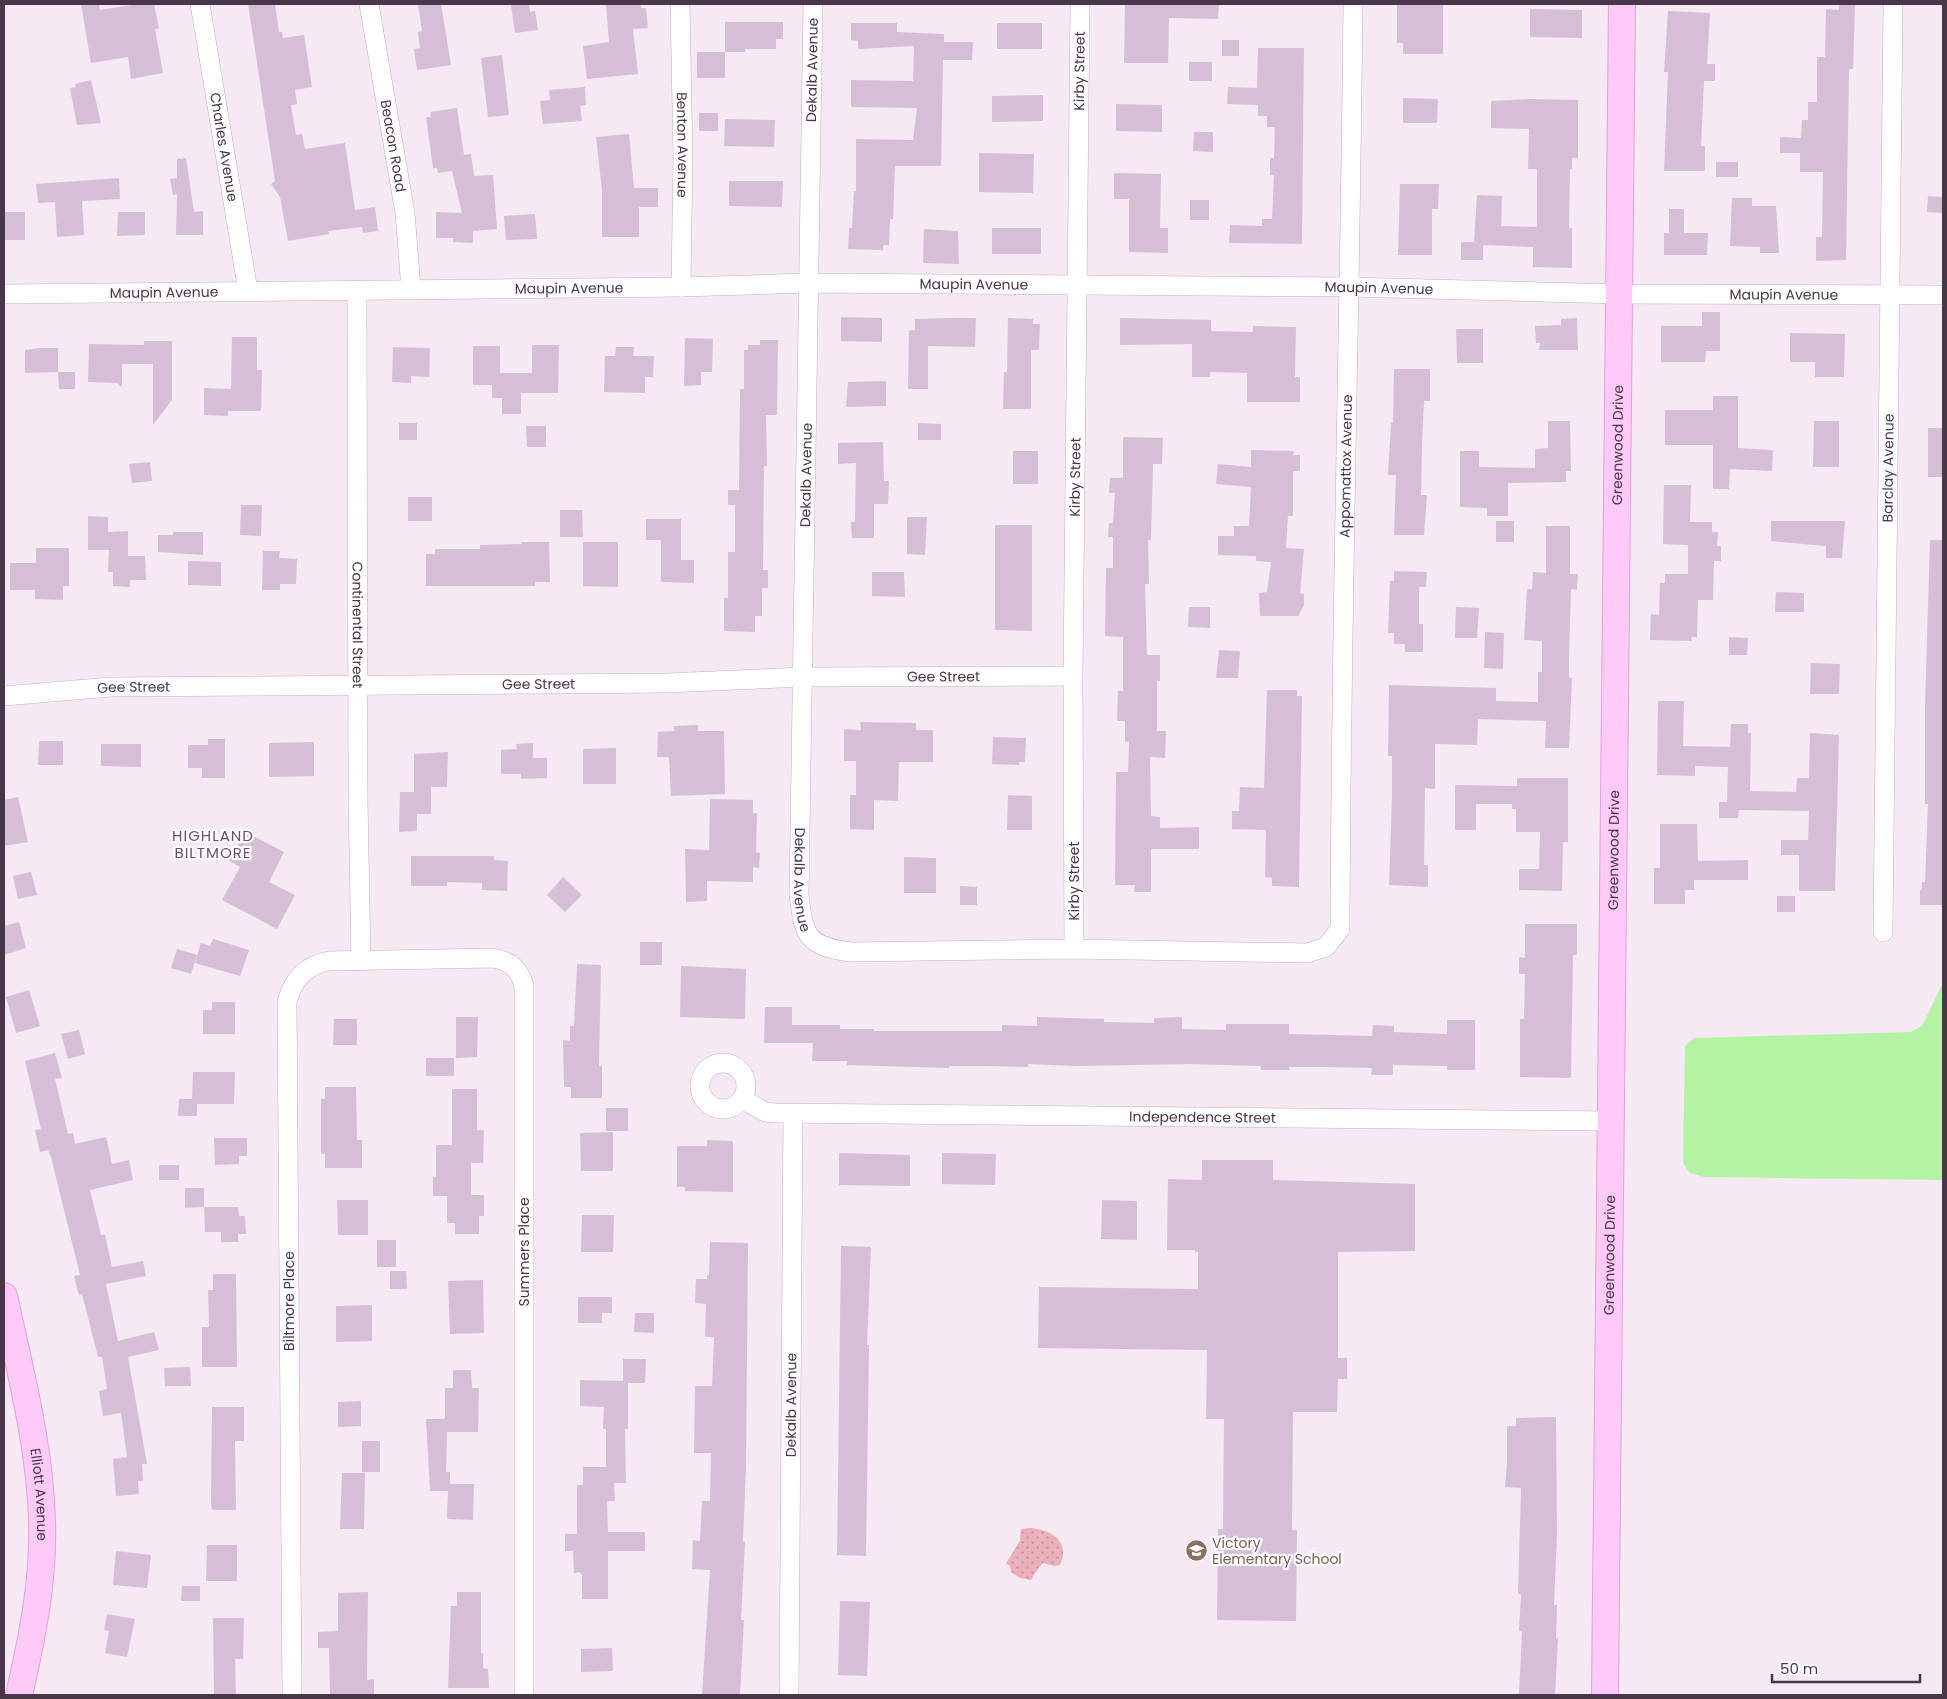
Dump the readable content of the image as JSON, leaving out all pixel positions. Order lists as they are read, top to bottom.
{
  "streets": {
    "street": [
      "Dekalb Avenue",
      "Kirby Street",
      "Benton Avenue",
      "Beacon Road",
      "Charles Avenue",
      "Maupin Avenue",
      "Greenwood Drive",
      "Appomattox Avenue",
      "Barclay Avenue",
      "Continental Street",
      "Gee Street",
      "Independence Street",
      "Summers Place",
      "Biltmore Place",
      "Elliott Avenue"
    ]
  },
  "crossings": [
    ["Dekalb Avenue", "Kirby Street"],
    ["Dekalb Avenue", "Maupin Avenue"],
    ["Dekalb Avenue", "Appomattox Avenue"],
    ["Dekalb Avenue", "Gee Street"],
    ["Dekalb Avenue", "Independence Street"],
    ["Kirby Street", "Maupin Avenue"],
    ["Kirby Street", "Appomattox Avenue"],
    ["Kirby Street", "Gee Street"],
    ["Benton Avenue", "Maupin Avenue"],
    ["Beacon Road", "Maupin Avenue"],
    ["Charles Avenue", "Maupin Avenue"],
    ["Maupin Avenue", "Greenwood Drive"],
    ["Maupin Avenue", "Appomattox Avenue"],
    ["Maupin Avenue", "Barclay Avenue"],
    ["Maupin Avenue", "Continental Street"],
    ["Greenwood Drive", "Independence Street"],
    ["Continental Street", "Gee Street"],
    ["Continental Street", "Summers Place"],
    ["Continental Street", "Biltmore Place"],
    ["Summers Place", "Biltmore Place"]
  ],
  "districts": ["HIGHLAND BILTMORE"],
  "places": {
    "school or university": ["Victory Elementary School"]
  },
  "scale_bar": "50 m"
}
